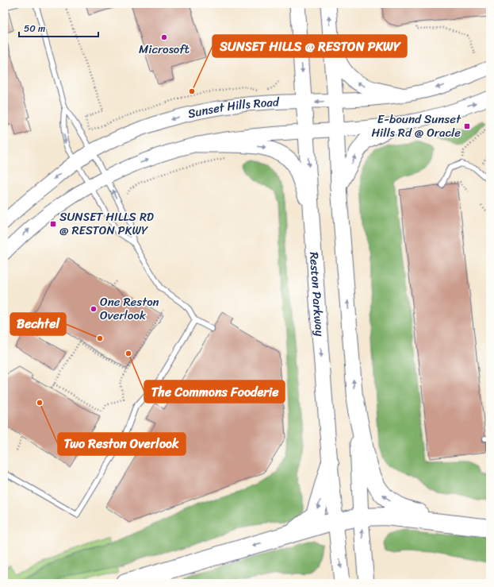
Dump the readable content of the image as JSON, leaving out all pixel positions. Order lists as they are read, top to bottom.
{
  "streets": {
    "main road": ["Sunset Hills Road", "Reston Parkway"]
  },
  "crossings": [
    ["Sunset Hills Road", "Reston Parkway"]
  ],
  "places": {
    "other": [
      "Microsoft",
      "SUNSET HILLS @ RESTON PKWY",
      "One Reston Overlook",
      "Bechtel",
      "The Commons Fooderie",
      "Two Reston Overlook"
    ],
    "transit": ["E-bound Sunset Hills Rd @ Oracle", "SUNSET HILLS RD @ RESTON PKWY"]
  },
  "scale_bar": "50 m"
}
